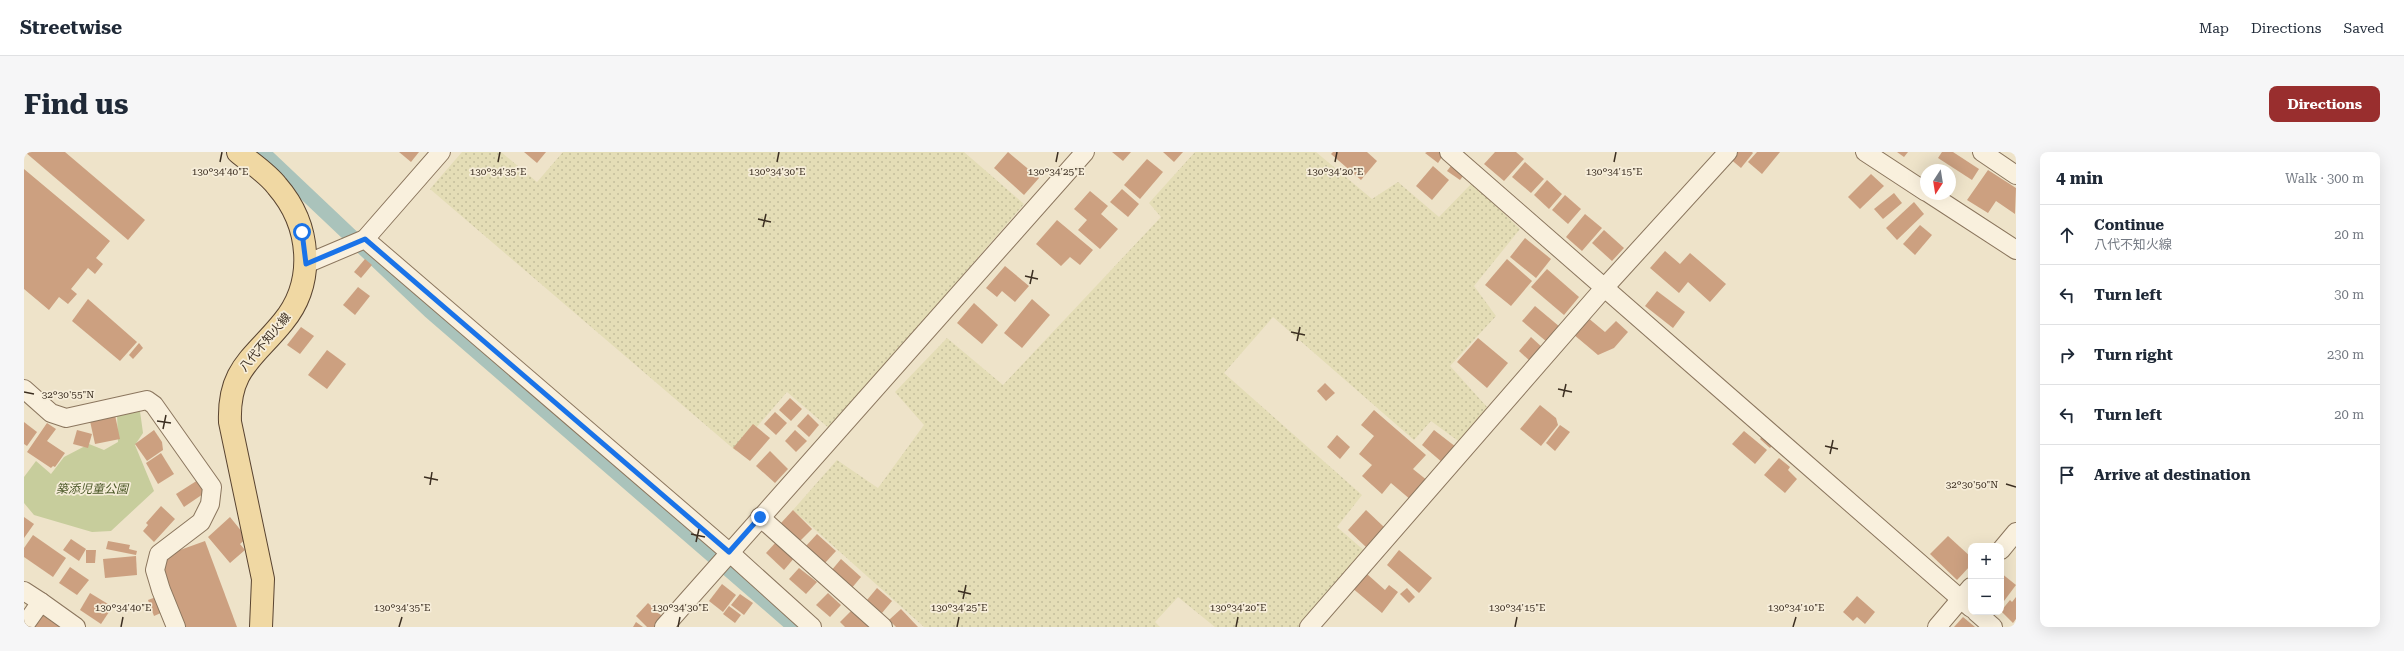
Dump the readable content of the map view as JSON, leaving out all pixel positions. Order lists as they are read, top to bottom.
{
  "streets": {
    "main road": ["八代不知火線"]
  },
  "parks": ["築添児童公園"],
  "north": "bottom",
  "page": {
    "header": "Streetwise",
    "nav": ["Map", "Directions", "Saved"],
    "buttons": "Directions",
    "title": "Find us",
    "heading": ["4 min", "Walk · 300 m"],
    "list": [
      ["Continue", "八代不知火線", "20 m"],
      ["Turn left", "30 m"],
      ["Turn right", "230 m"],
      ["Turn left", "20 m"],
      "Arrive at destination"
    ],
    "map_buttons": ["+", "−"]
  },
  "coordinates": [
    "130°34'40\"E",
    "130°34'35\"E",
    "130°34'30\"E",
    "130°34'25\"E",
    "130°34'20\"E",
    "130°34'15\"E",
    "32°30'55\"N",
    "32°30'50\"N",
    "130°34'10\"E"
  ]
}
